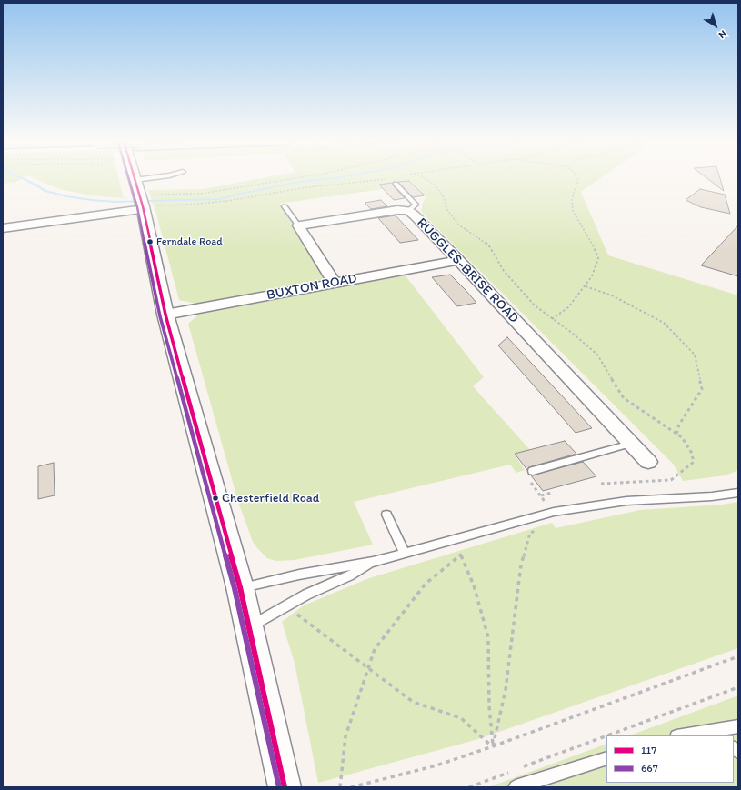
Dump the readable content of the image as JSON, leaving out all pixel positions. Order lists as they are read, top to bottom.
{
  "streets": {
    "street": ["RUGGLES-BRISE ROAD", "BUXTON ROAD"]
  },
  "crossings": [
    ["RUGGLES-BRISE ROAD", "BUXTON ROAD"]
  ],
  "places": ["Ferndale Road", "Chesterfield Road"],
  "lines": ["transit line 117", "transit line 667"],
  "legend": ["117", "667"],
  "north": "bottom right"
}
